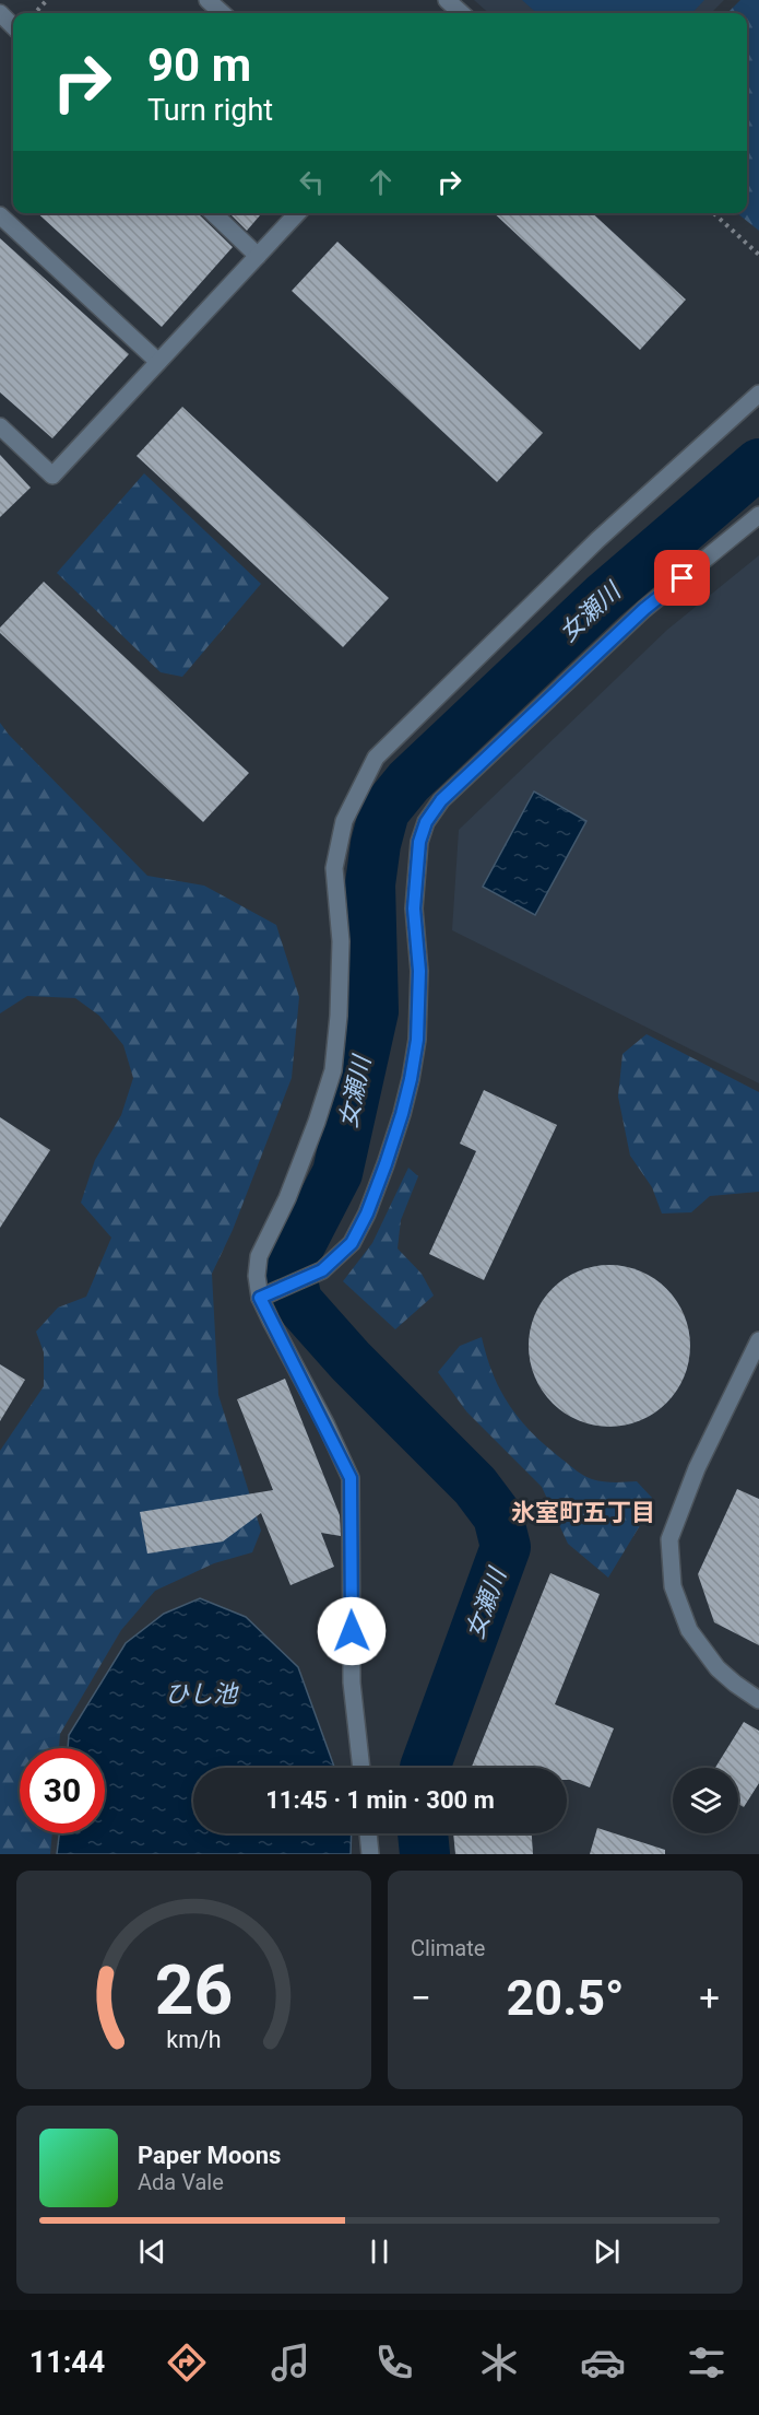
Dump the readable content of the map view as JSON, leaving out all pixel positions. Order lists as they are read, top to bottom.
{
  "districts": ["氷室町五丁目"],
  "water": ["女瀬川", "ひし池"],
  "page": {
    "turn": ["90 m", "Turn right"],
    "limit": "30",
    "trip": "11:45 · 1 min · 300 m",
    "tile": "Climate",
    "heat": ["−", "20.5°", "+"],
    "song": ["Paper Moons", "Ada Vale"],
    "tabs": "11:44",
    "gauge": ["26", "km/h"]
  }
}
